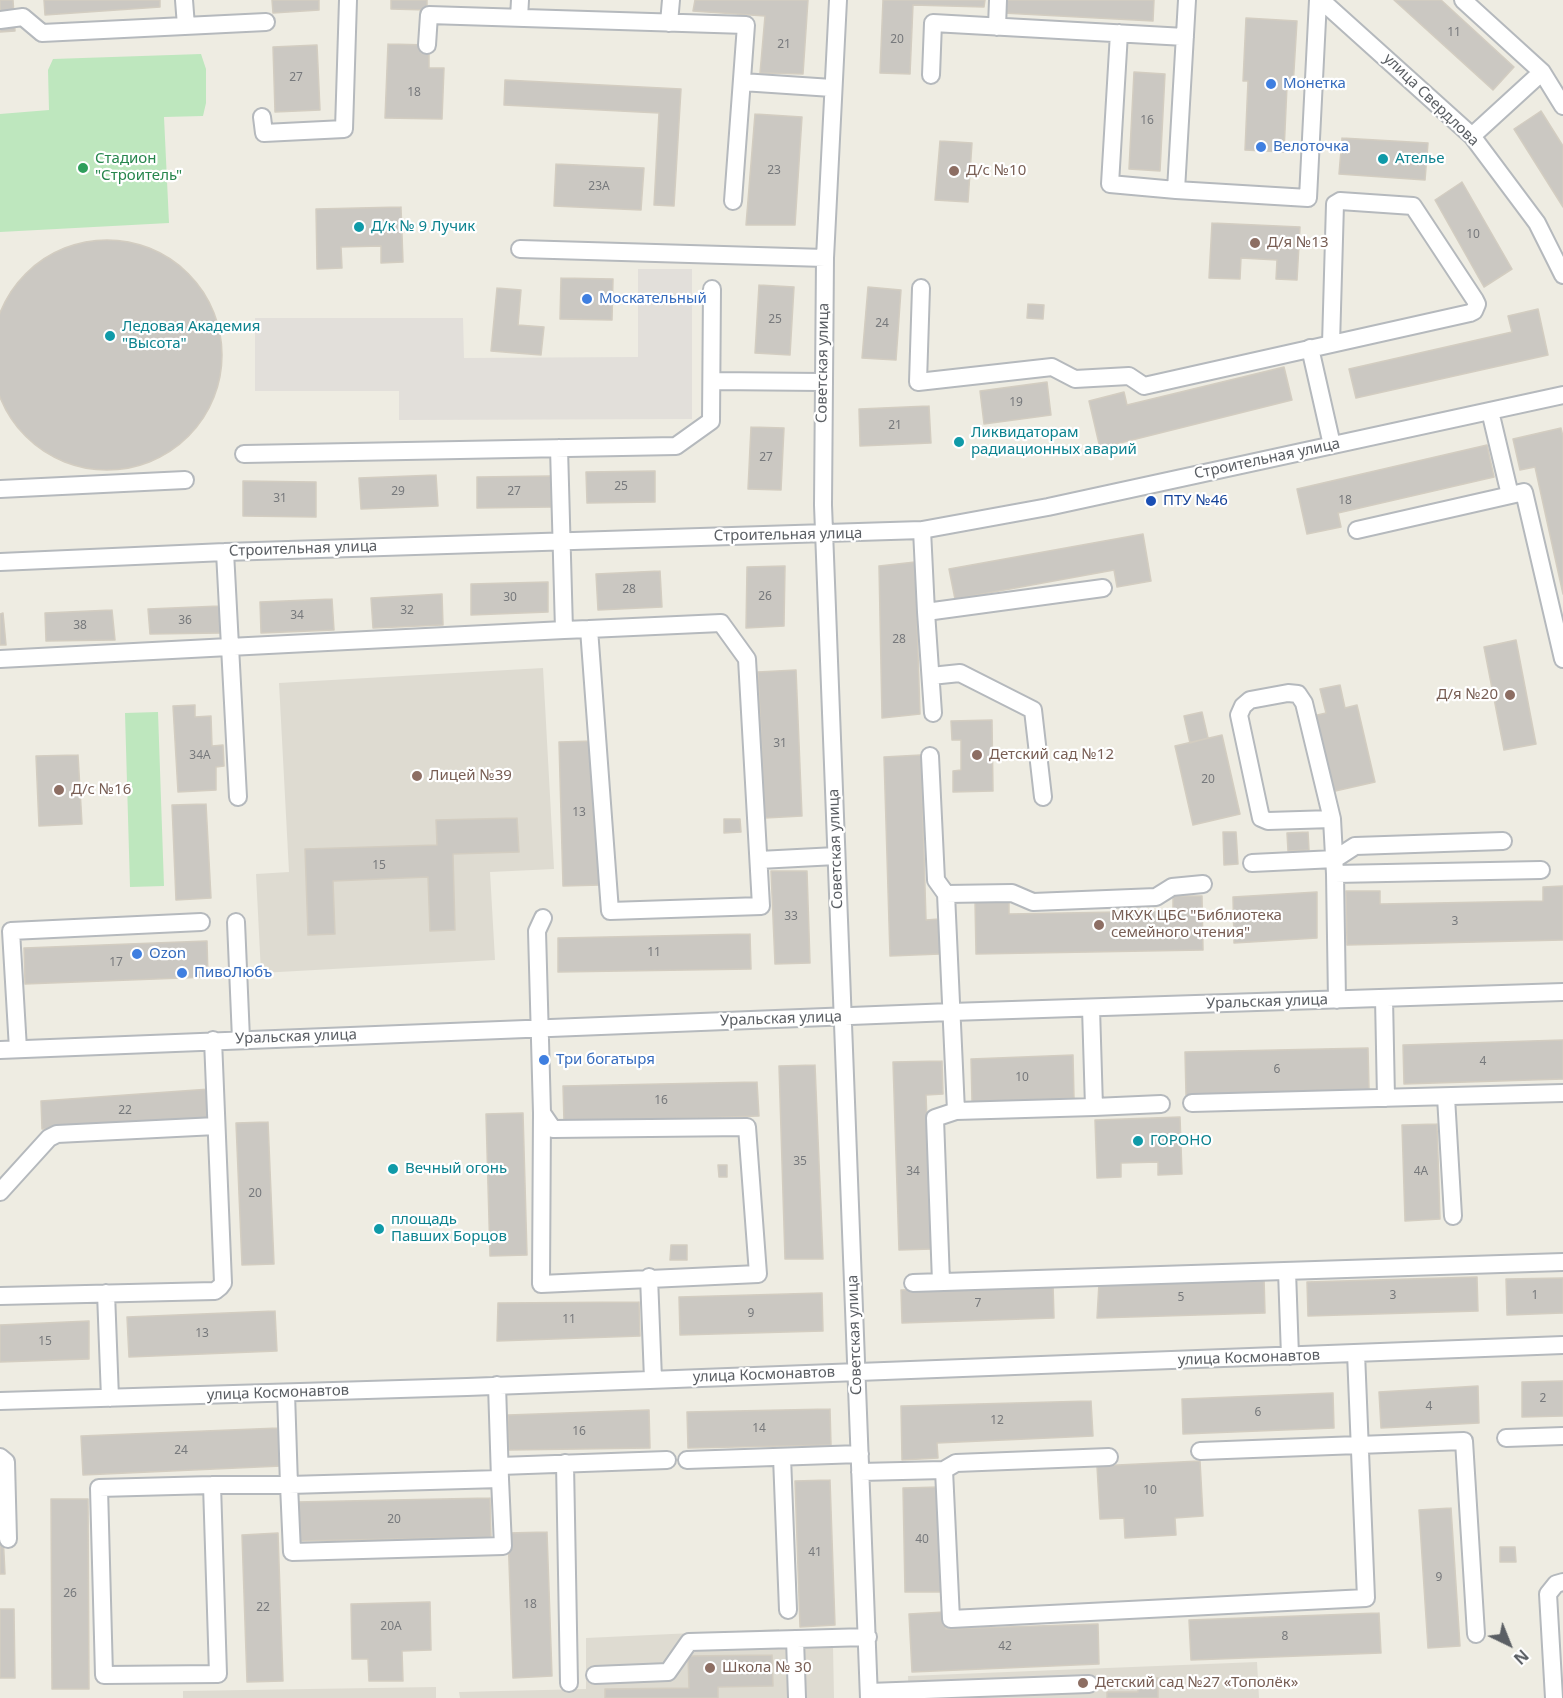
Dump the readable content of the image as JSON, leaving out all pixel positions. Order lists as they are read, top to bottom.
{
  "streets": {
    "street": [
      "улица Свердлова",
      "Советская улица",
      "Строительная улица",
      "Уральская улица",
      "улица Космонавтов"
    ]
  },
  "crossings": [
    ["Советская улица", "Строительная улица"],
    ["Советская улица", "Уральская улица"],
    ["Советская улица", "улица Космонавтов"]
  ],
  "places": [
    "Монетка",
    "Велоточка",
    "Ателье",
    "Стадион \"Строитель\"",
    "Д/с №10",
    "Д/к № 9 Лучик",
    "Д/я №13",
    "Москательный",
    "Ледовая Академия \"Высота\"",
    "Ликвидаторам радиационных аварий",
    "ПТУ №46",
    "Д/я №20",
    "Детский сад №12",
    "Лицей №39",
    "Д/с №16",
    "МКУК ЦБС \"Библиотека семейного чтения\"",
    "Ozon",
    "ПивоЛюбъ",
    "Три богатыря",
    "ГОРОНО",
    "Вечный огонь",
    "площадь Павших Борцов",
    "Школа № 30",
    "Детский сад №27 «Тополёк»"
  ],
  "house_numbers": [
    "11",
    "20",
    "21",
    "27",
    "18",
    "16",
    "23",
    "23А",
    "10",
    "25",
    "24",
    "19",
    "21",
    "27",
    "25",
    "29",
    "27",
    "31",
    "18",
    "28",
    "26",
    "30",
    "32",
    "34",
    "36",
    "38",
    "28",
    "31",
    "34А",
    "20",
    "13",
    "15",
    "33",
    "3",
    "11",
    "17",
    "4",
    "6",
    "10",
    "16",
    "22",
    "35",
    "34",
    "4А",
    "20",
    "3",
    "1",
    "5",
    "7",
    "9",
    "11",
    "13",
    "15",
    "2",
    "4",
    "6",
    "12",
    "14",
    "16",
    "24",
    "10",
    "20",
    "40",
    "41",
    "9",
    "26",
    "18",
    "22",
    "20А",
    "8",
    "42"
  ],
  "north": "bottom right"
}
